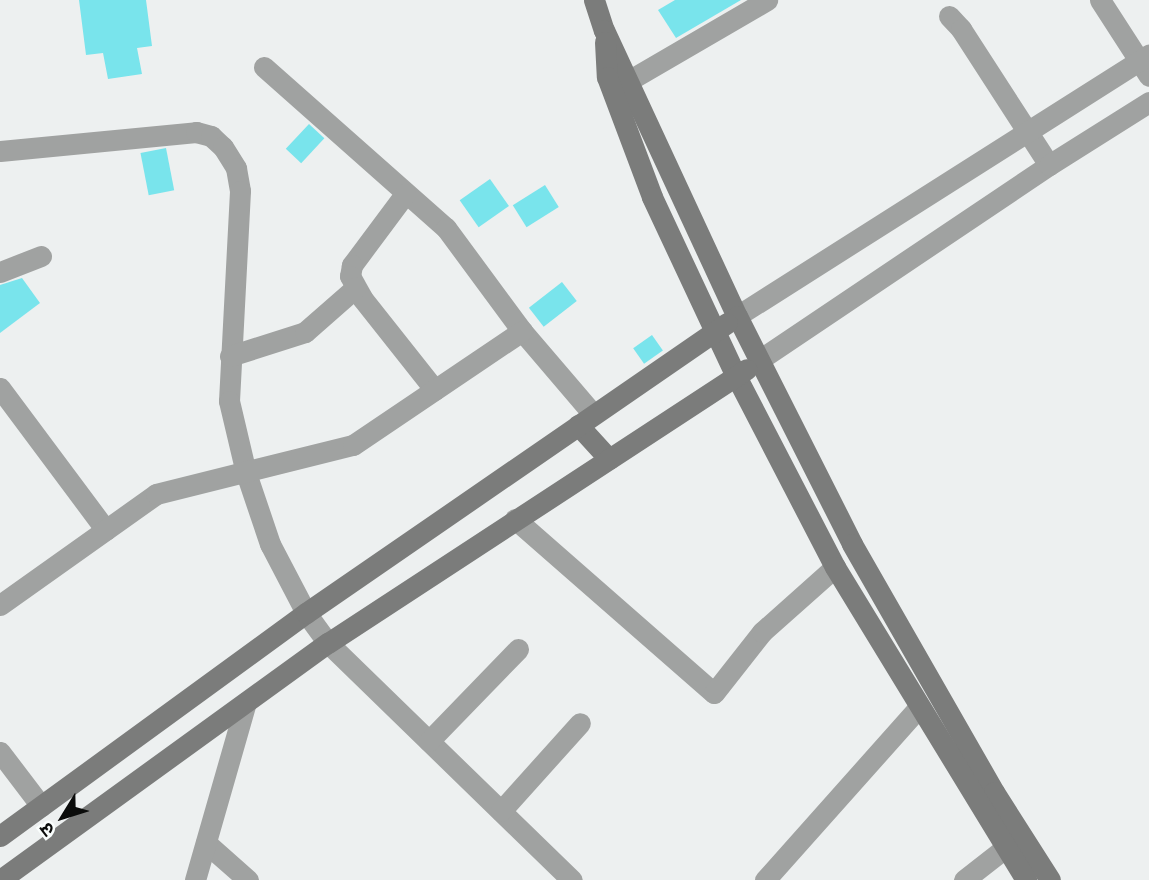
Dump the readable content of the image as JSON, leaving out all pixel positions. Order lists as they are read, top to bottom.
{
  "north": "bottom left"
}
